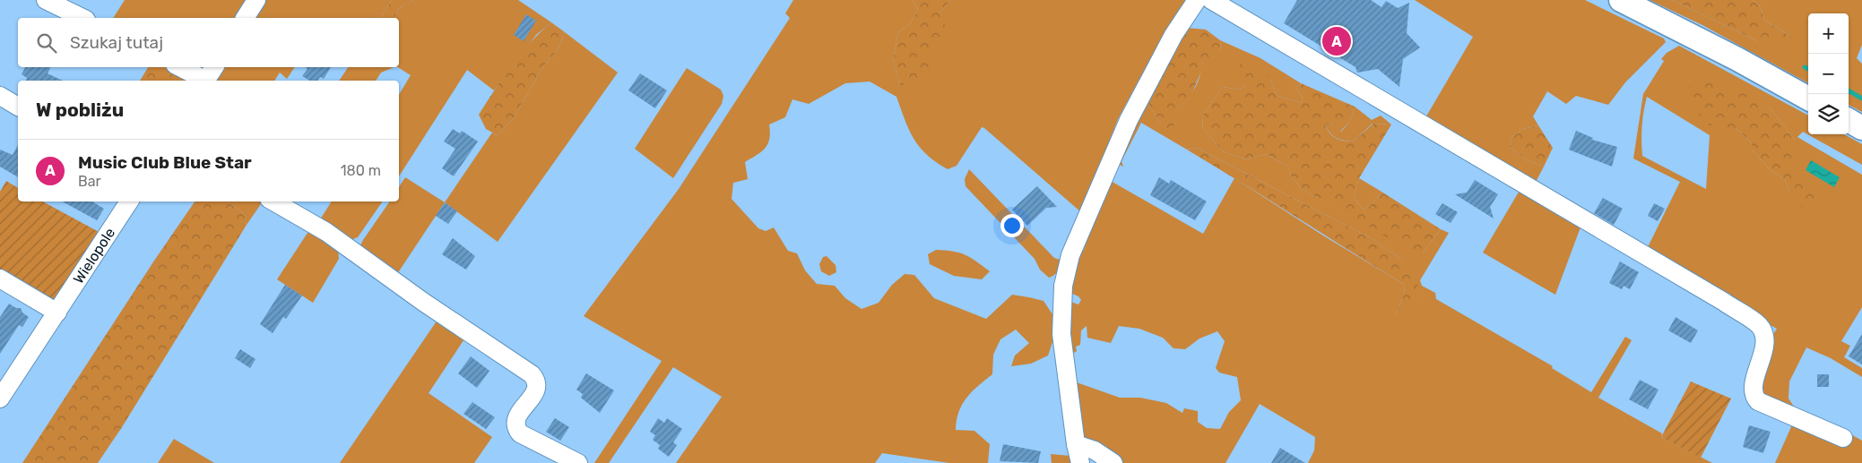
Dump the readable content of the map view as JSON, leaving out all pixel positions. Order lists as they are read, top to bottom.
{
  "streets": {
    "street": ["Wielopole"]
  },
  "page": {
    "map_buttons": ["+", "−"],
    "search": "Szukaj tutaj",
    "pins": "A",
    "heading": "W pobliżu",
    "list": [
      {
        "mark": "A",
        "name": "Music Club Blue Star",
        "note": "Bar",
        "value": "180 m"
      }
    ]
  }
}
